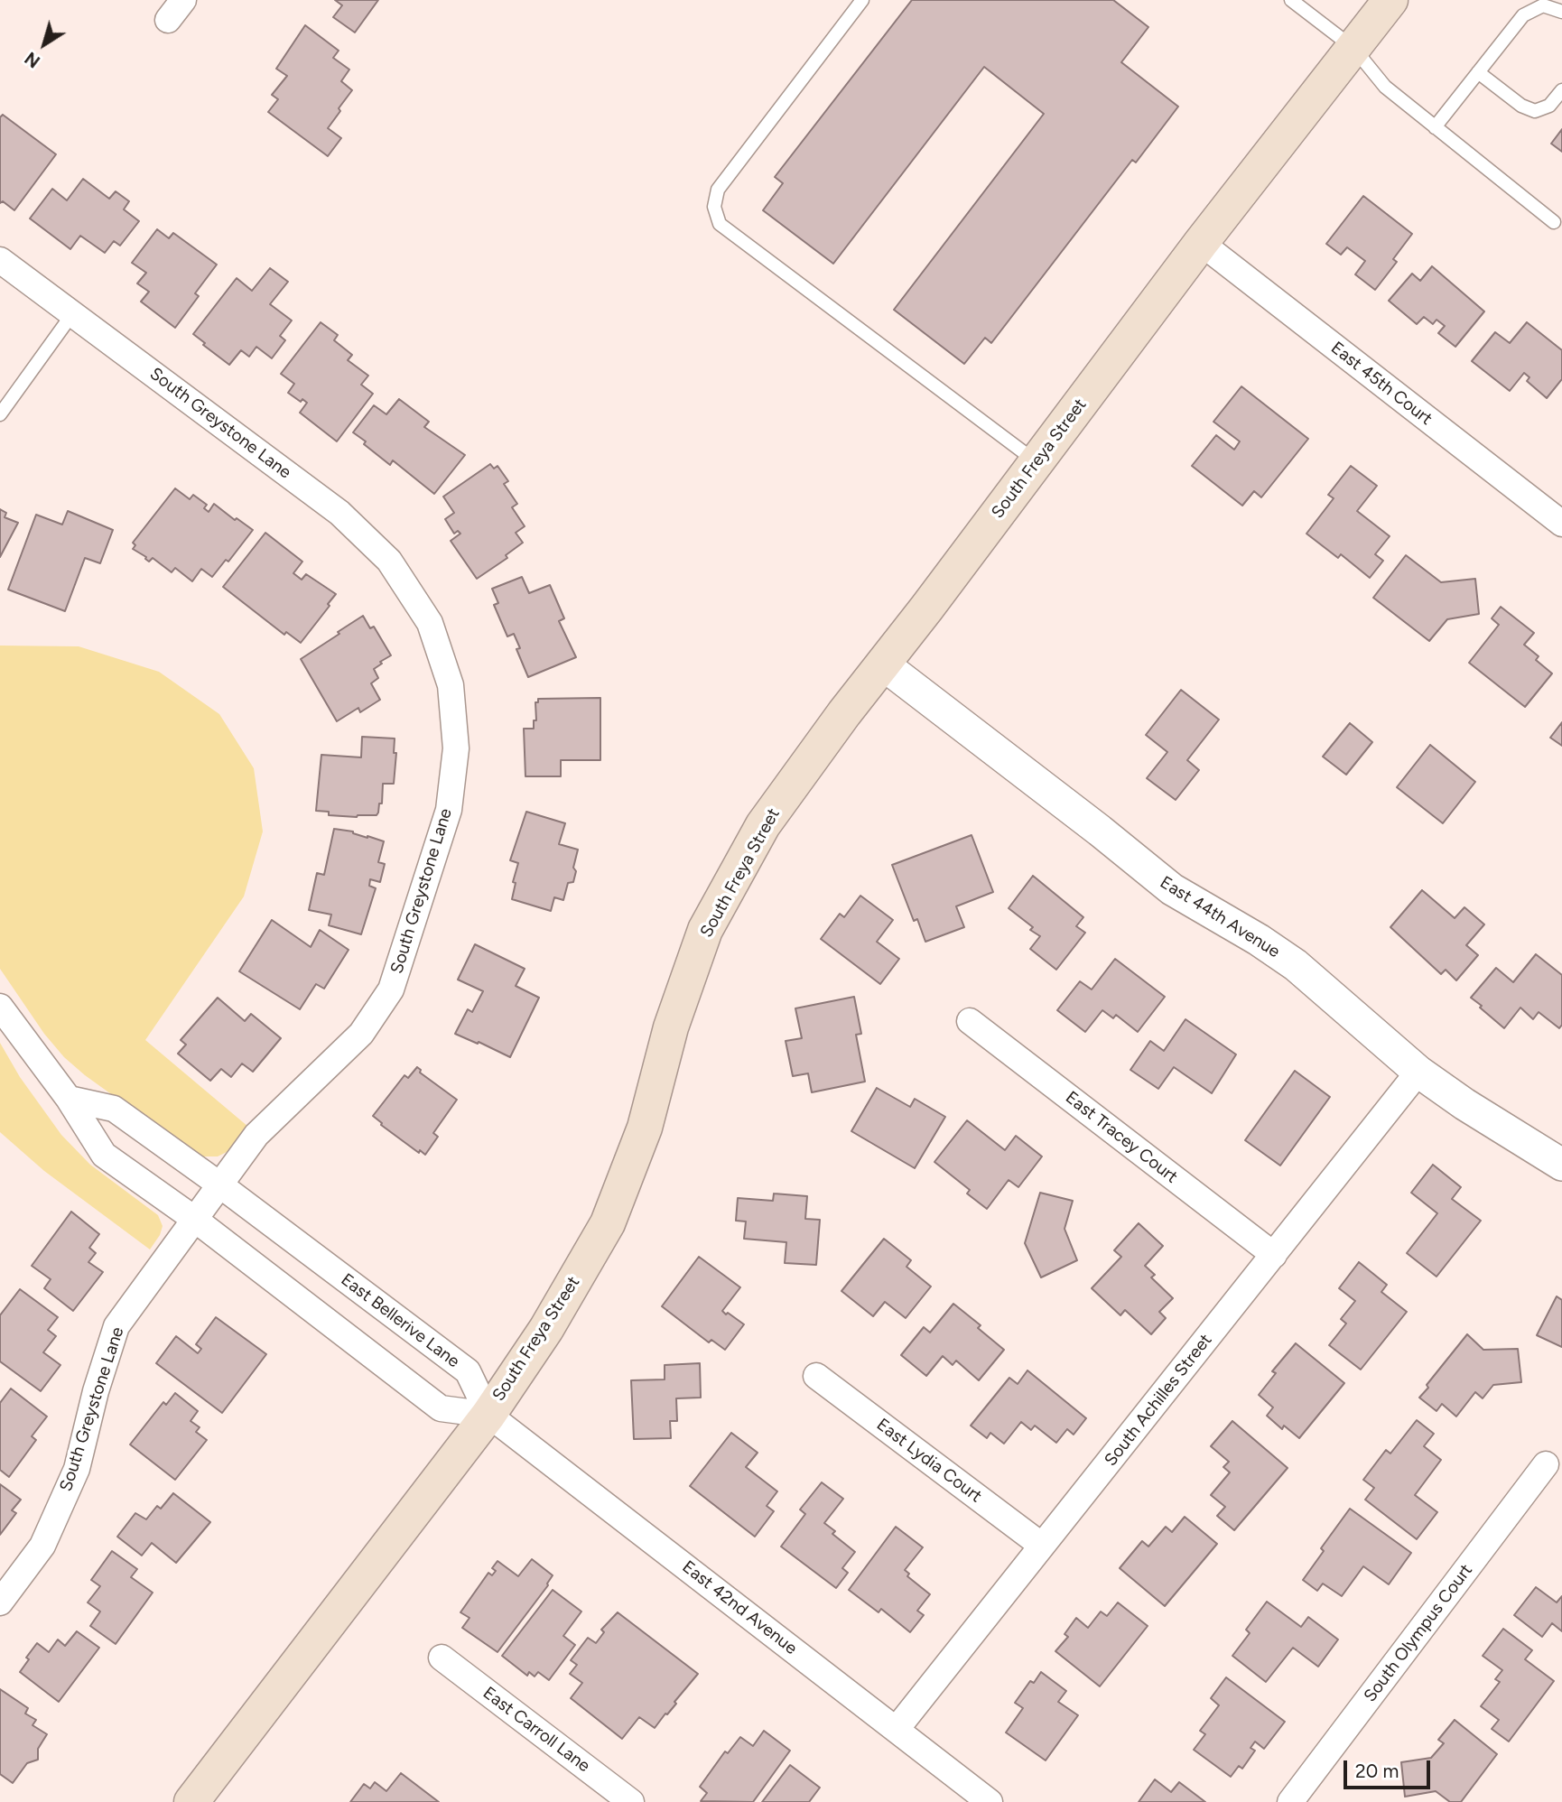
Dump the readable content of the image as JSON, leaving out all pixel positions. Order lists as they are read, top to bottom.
{
  "streets": {
    "main road": ["South Freya Street"],
    "street": [
      "East 45th Court",
      "South Greystone Lane",
      "East 44th Avenue",
      "East Tracey Court",
      "East Bellerive Lane",
      "South Achilles Street",
      "East Lydia Court",
      "East 42nd Avenue",
      "South Olympus Court",
      "East Carroll Lane"
    ]
  },
  "crossings": [
    ["East 45th Court", "South Freya Street"],
    ["South Greystone Lane", "East Bellerive Lane"],
    ["South Freya Street", "East 44th Avenue"],
    ["South Freya Street", "East Bellerive Lane"],
    ["South Freya Street", "East 42nd Avenue"],
    ["East 44th Avenue", "South Achilles Street"],
    ["East Tracey Court", "South Achilles Street"],
    ["East Bellerive Lane", "East 42nd Avenue"],
    ["South Achilles Street", "East Lydia Court"],
    ["South Achilles Street", "East 42nd Avenue"]
  ],
  "scale_bar": "20 m",
  "north": "bottom left"
}
